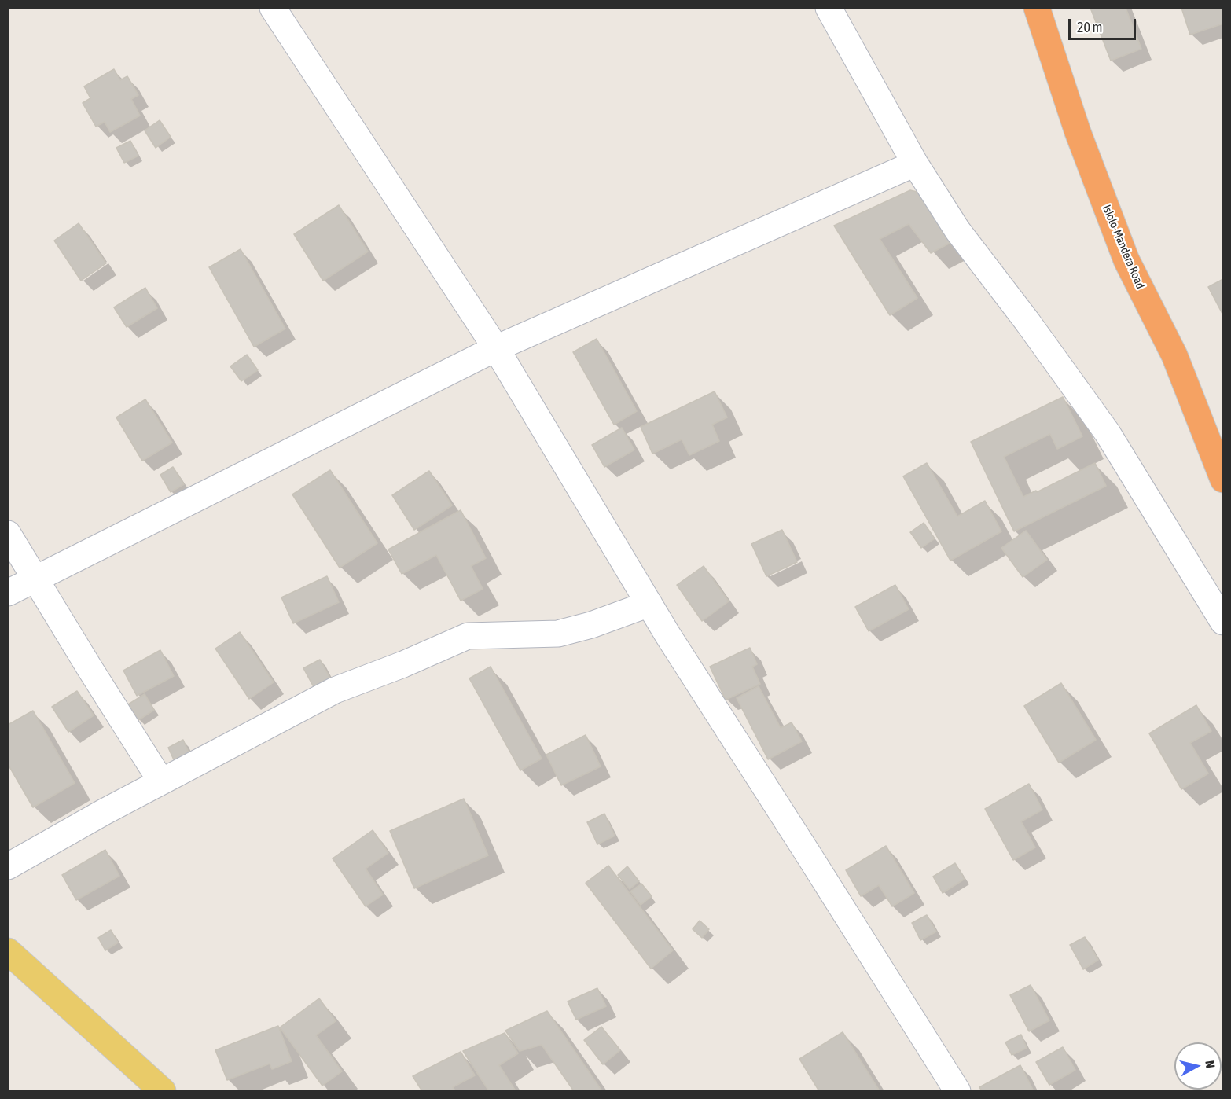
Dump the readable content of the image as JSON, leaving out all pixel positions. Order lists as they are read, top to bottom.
{
  "streets": {
    "highway": ["Isiolo-Mandera Road"]
  },
  "scale_bar": "20 m",
  "north": "right"
}
